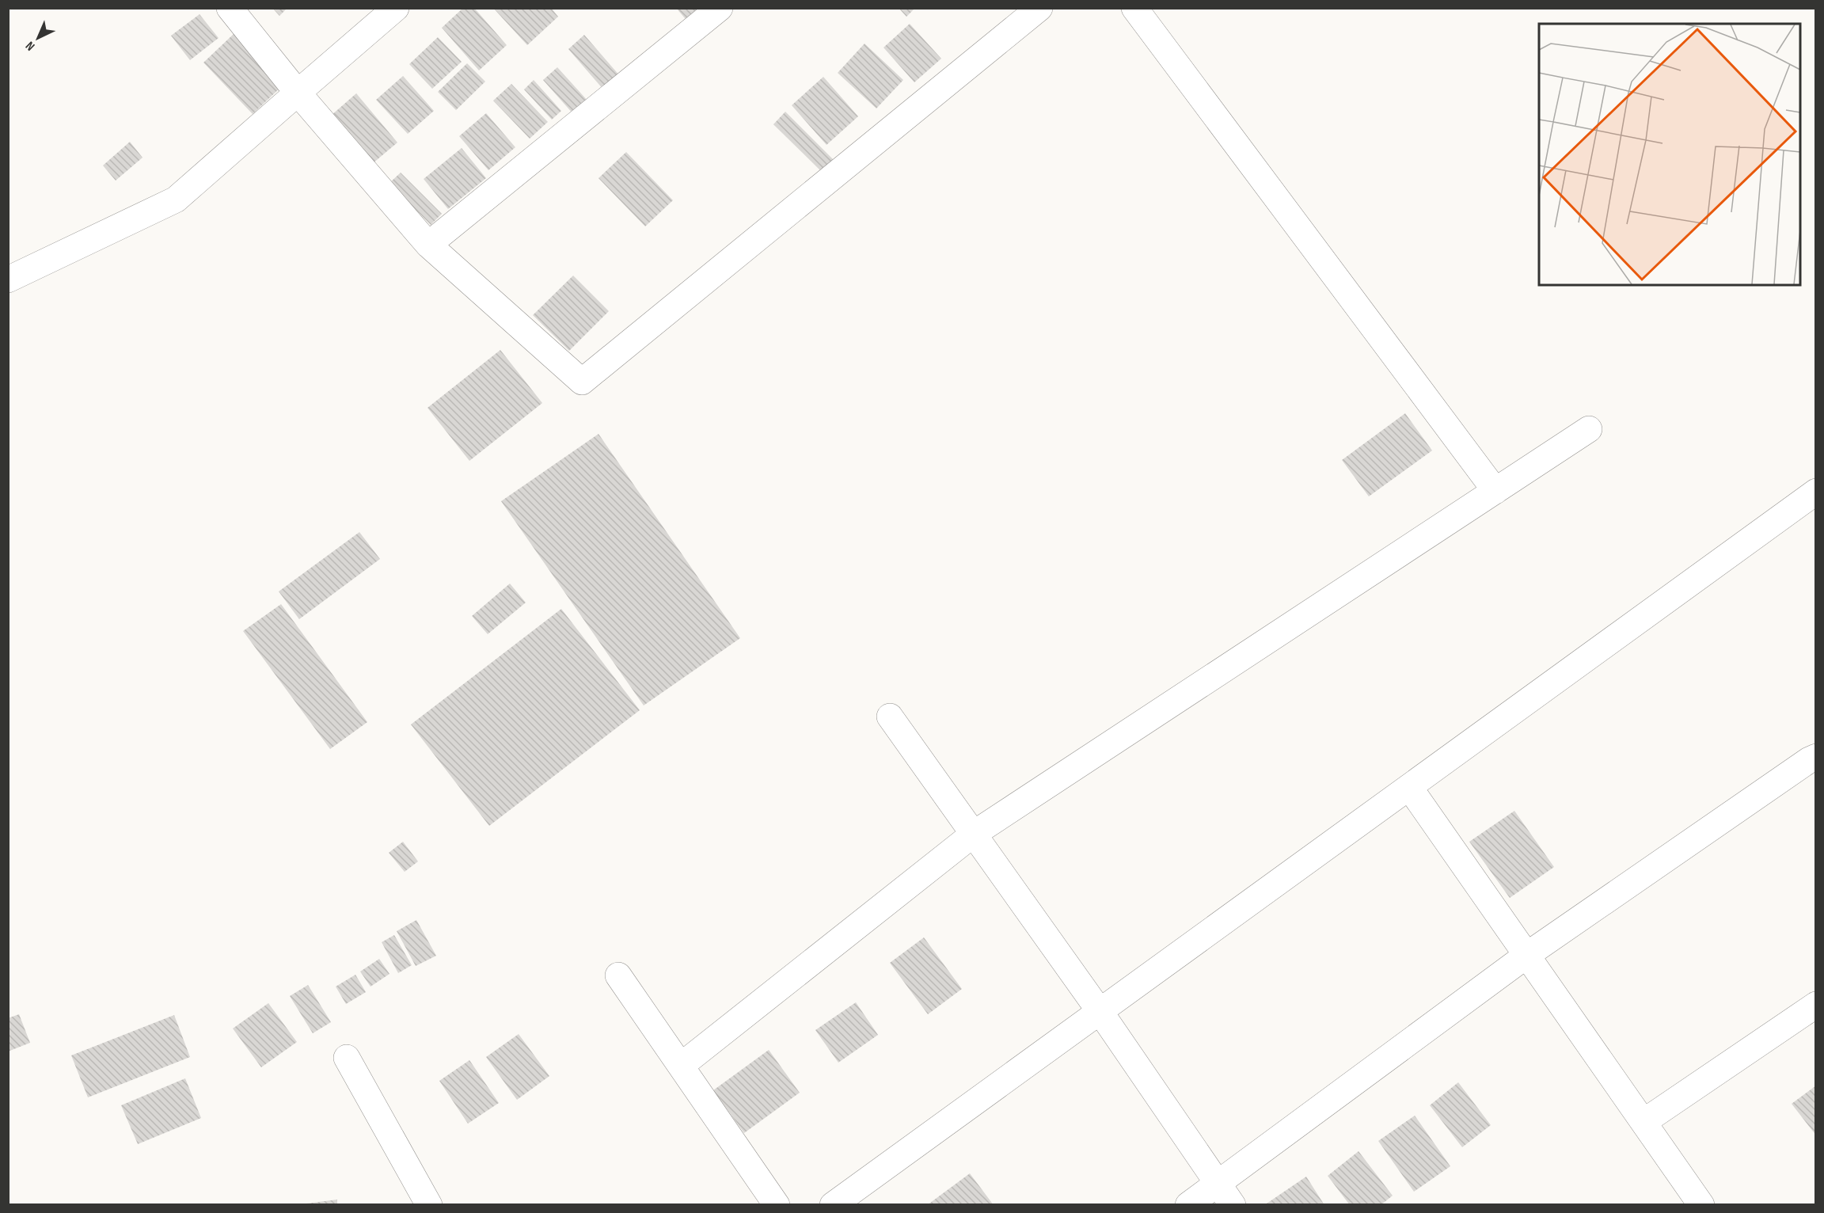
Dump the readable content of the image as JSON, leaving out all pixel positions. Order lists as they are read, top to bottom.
{
  "north": "bottom left"
}
